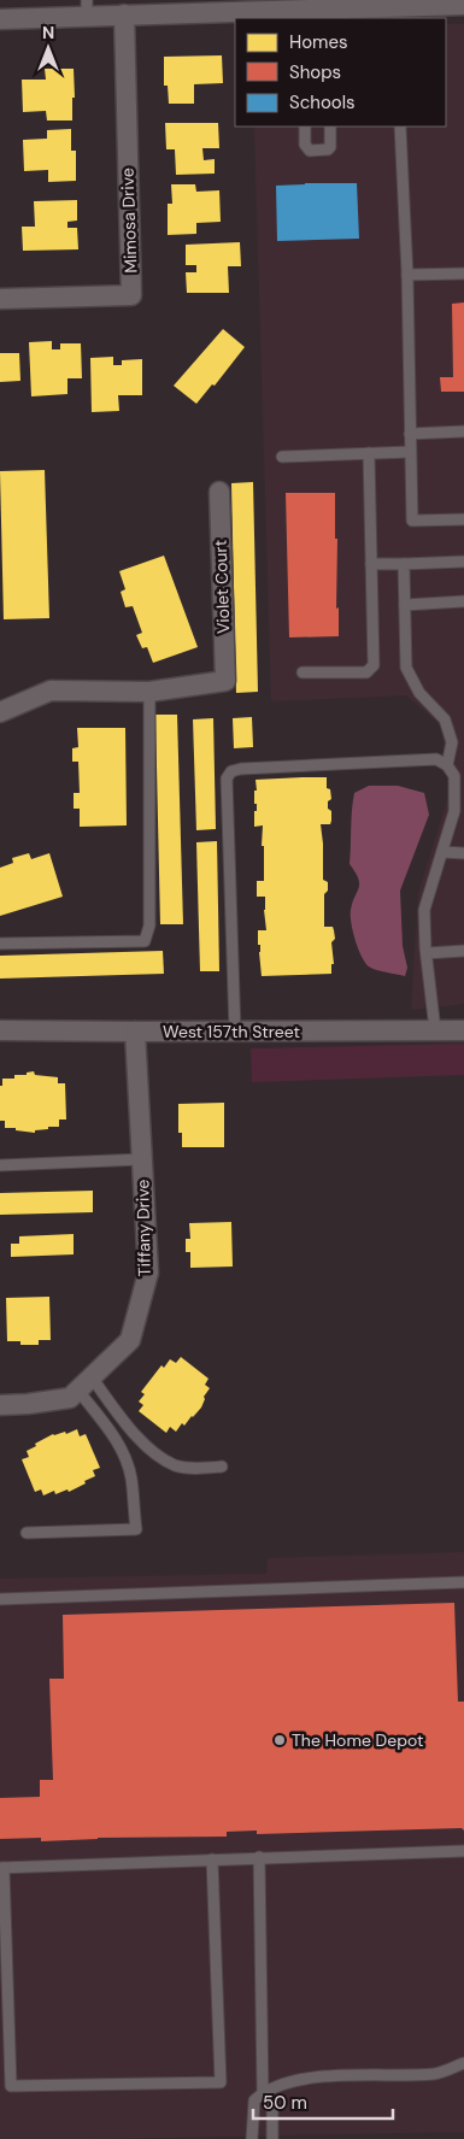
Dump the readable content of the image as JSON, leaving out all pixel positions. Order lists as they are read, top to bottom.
{
  "streets": {
    "street": [
      "Mimosa Drive",
      "Violet Court",
      "West 157th Street",
      "Tiffany Drive"
    ]
  },
  "crossings": [
    ["West 157th Street", "Tiffany Drive"]
  ],
  "places": ["The Home Depot"],
  "legend": ["Homes", "Shops", "Schools"],
  "scale_bar": "50 m",
  "north": "top"
}
